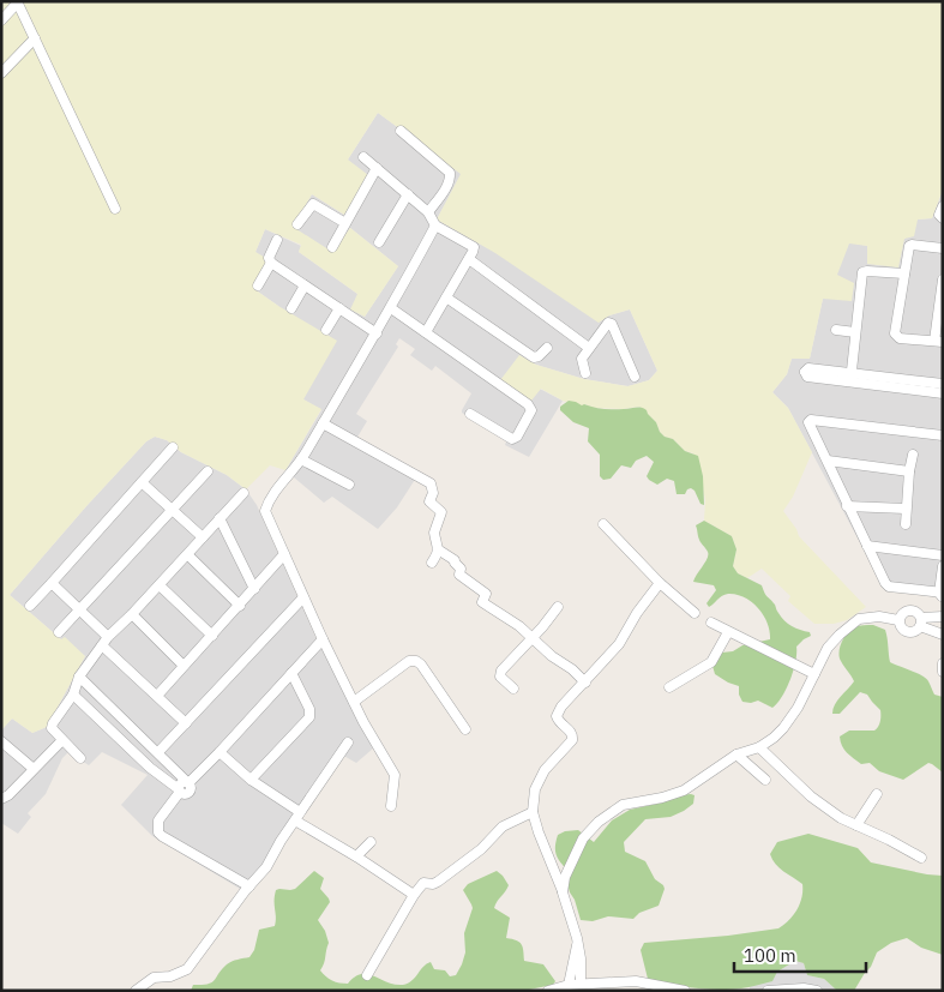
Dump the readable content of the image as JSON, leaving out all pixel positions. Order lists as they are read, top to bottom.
{
  "scale_bar": "100 m"
}
